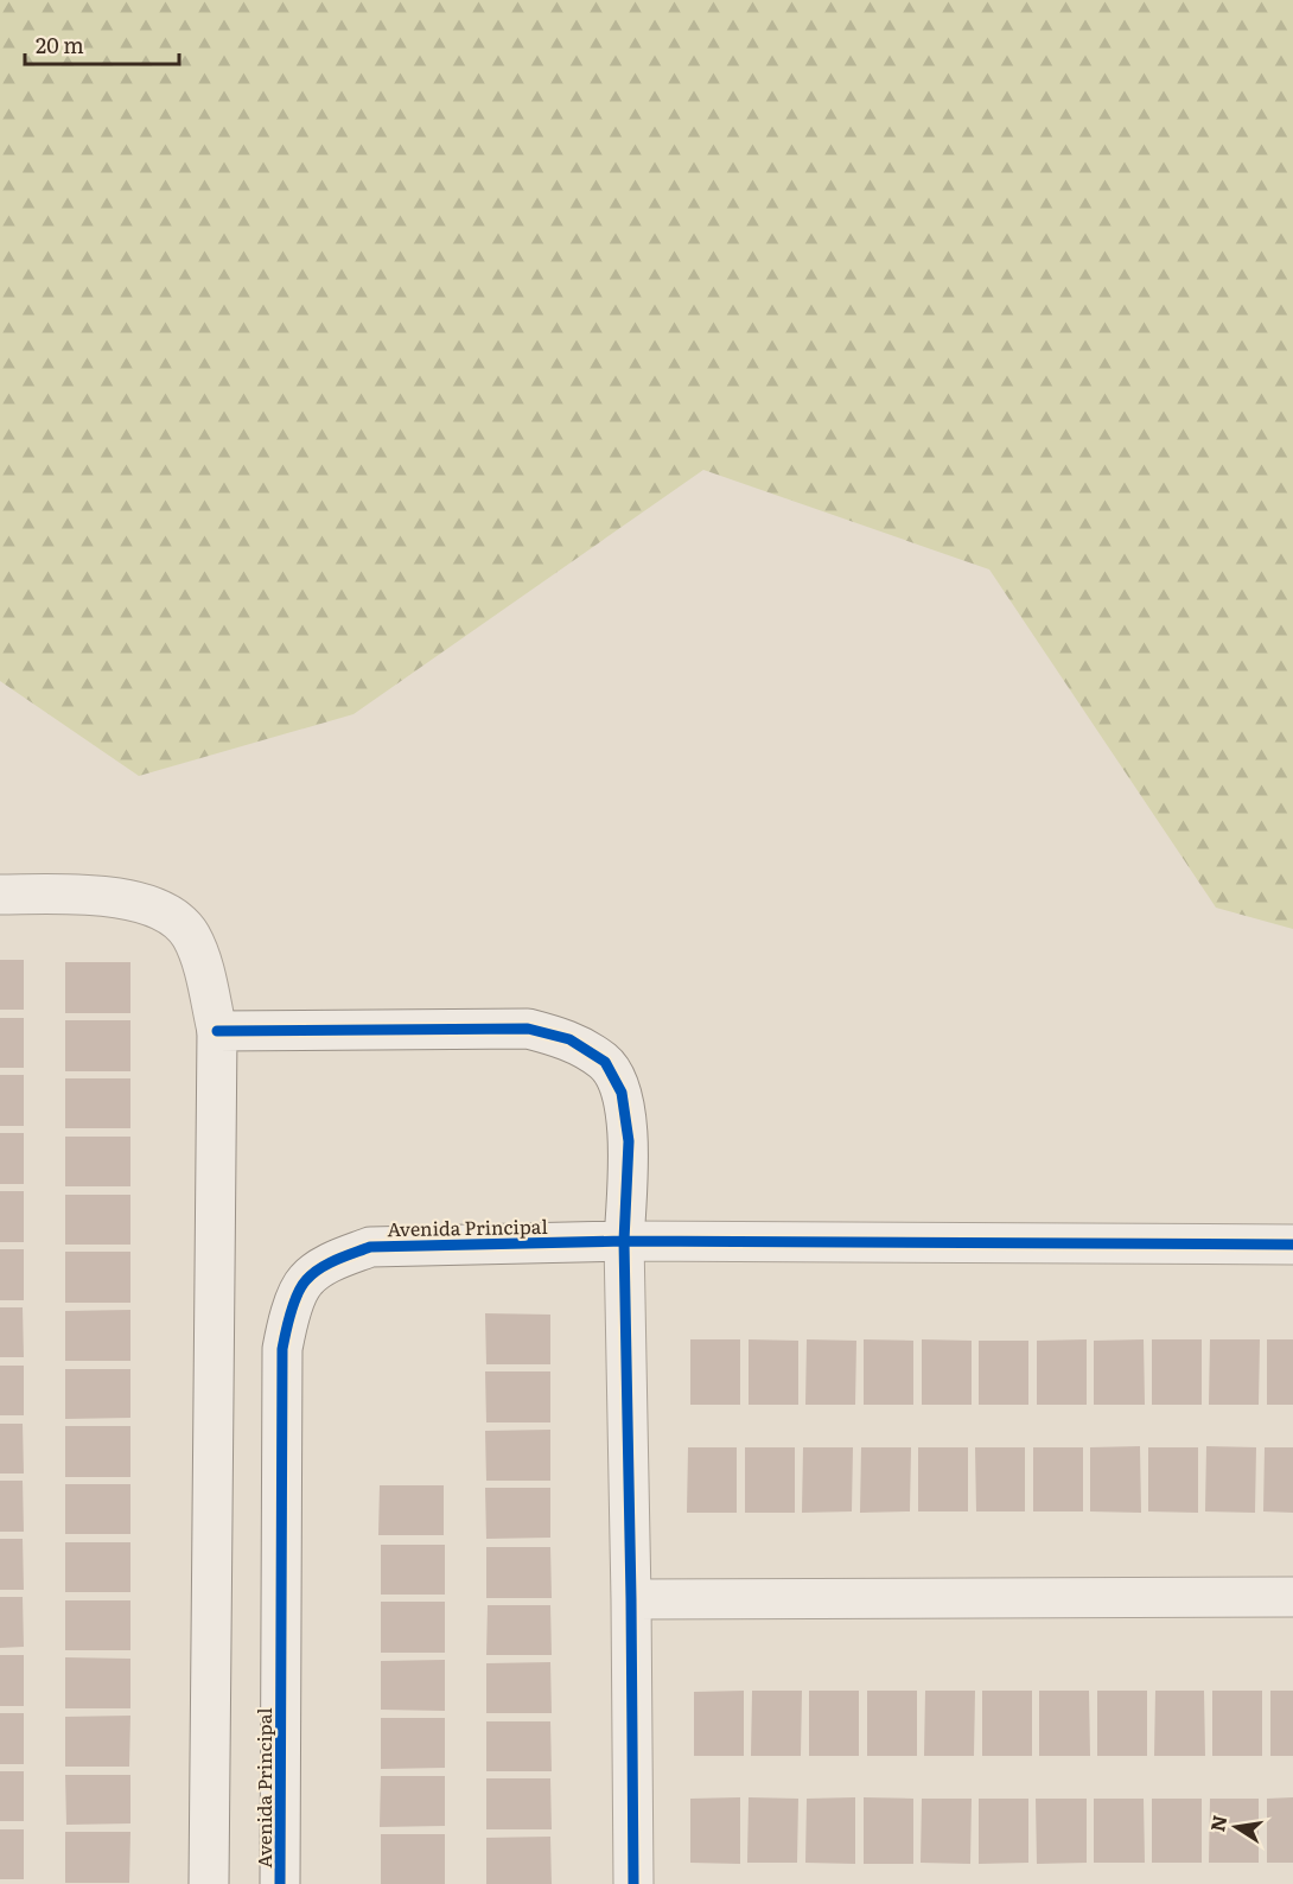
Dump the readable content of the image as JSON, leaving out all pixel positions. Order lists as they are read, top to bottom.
{
  "streets": {
    "street": ["Avenida Principal"]
  },
  "scale_bar": "20 m",
  "north": "left"
}
